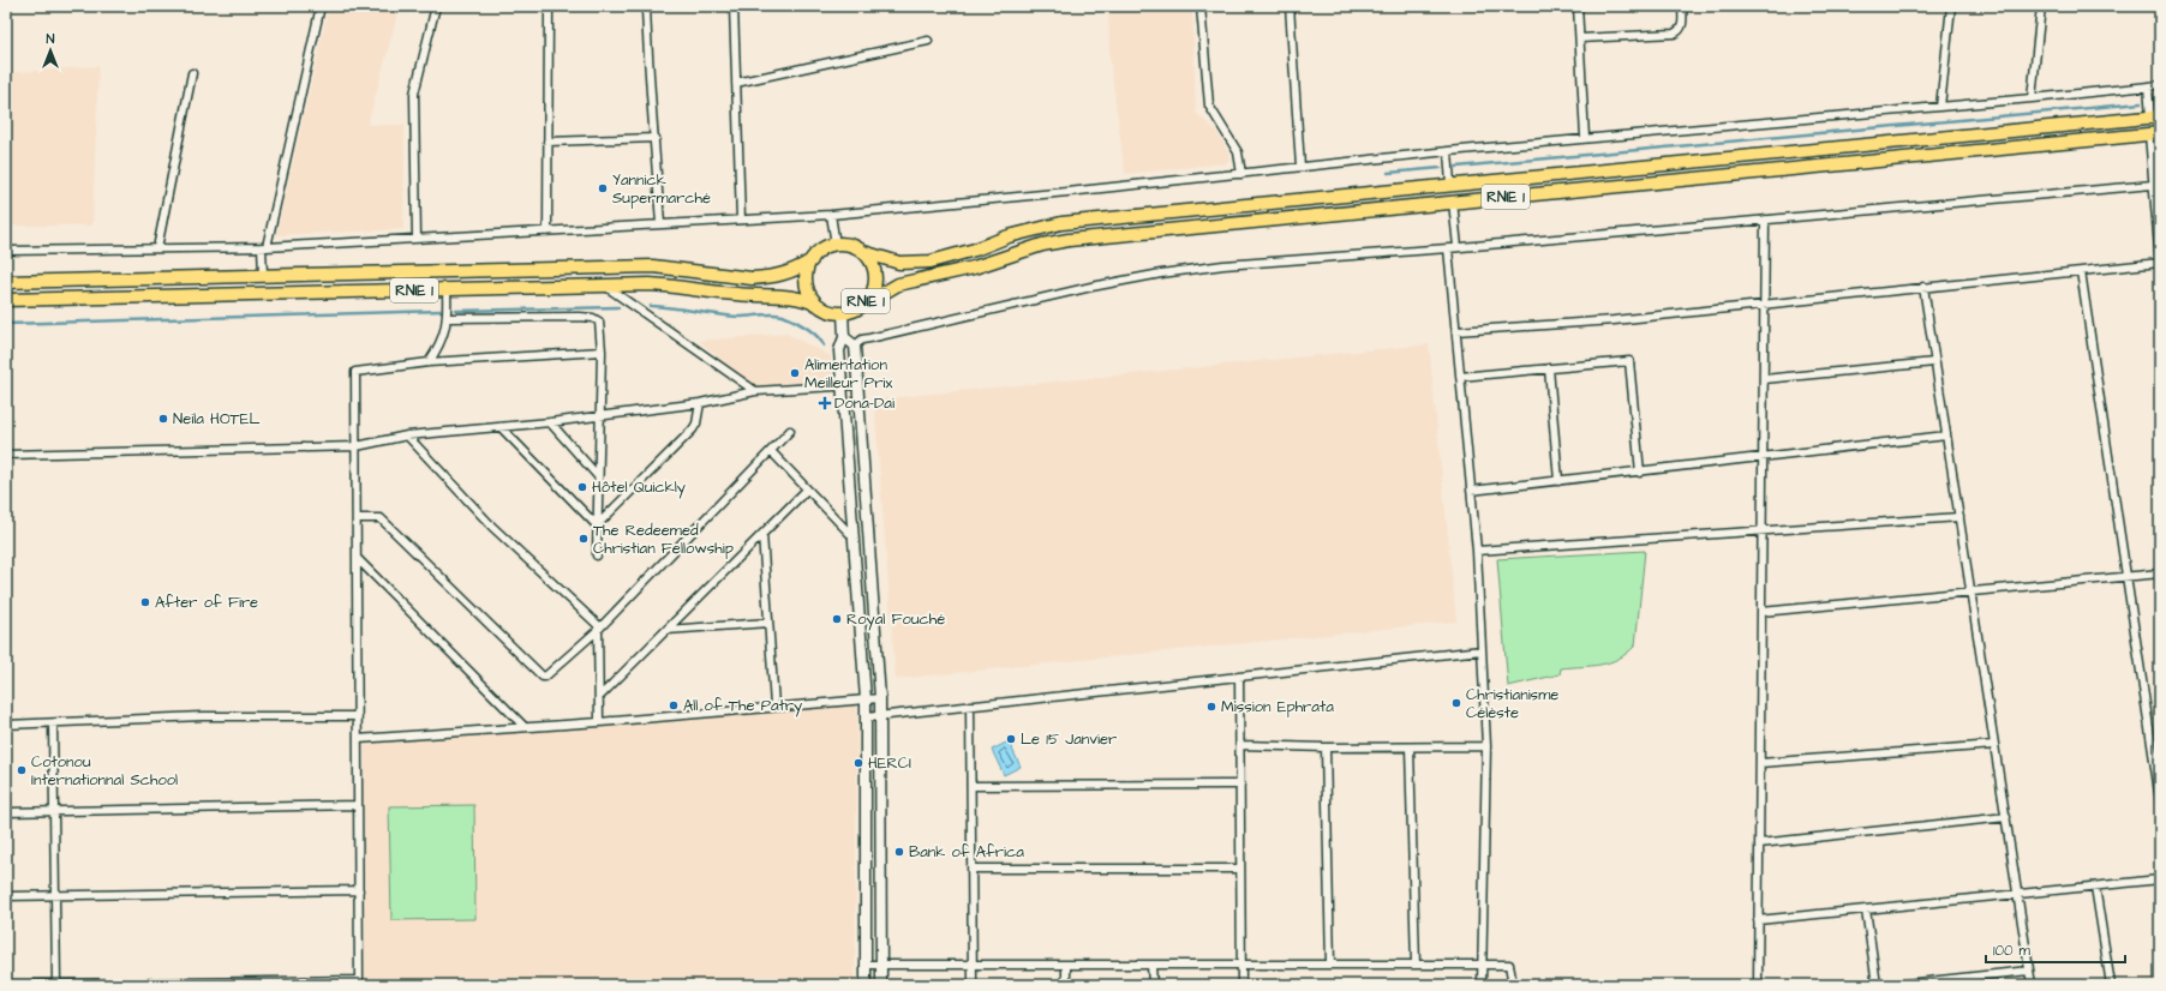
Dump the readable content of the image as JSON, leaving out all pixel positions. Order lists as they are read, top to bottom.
{
  "streets": {
    "highway": ["RNIE 1"]
  },
  "places": {
    "other": [
      "Yannick Supermarché",
      "Alimentation Meilleur Prix",
      "Neila HOTEL",
      "Hôtel Quickly",
      "The Redeemed Christian Fellowship",
      "After of Fire",
      "Royal Fouché",
      "Christianisme Célèste",
      "All of The Patry",
      "Mission Ephrata",
      "Le 15 Janvier",
      "HERCI",
      "Cotonou Internationnal School",
      "Bank of Africa"
    ],
    "health": ["Dona-Dai"]
  },
  "scale_bar": "100 m",
  "north": "top"
}
